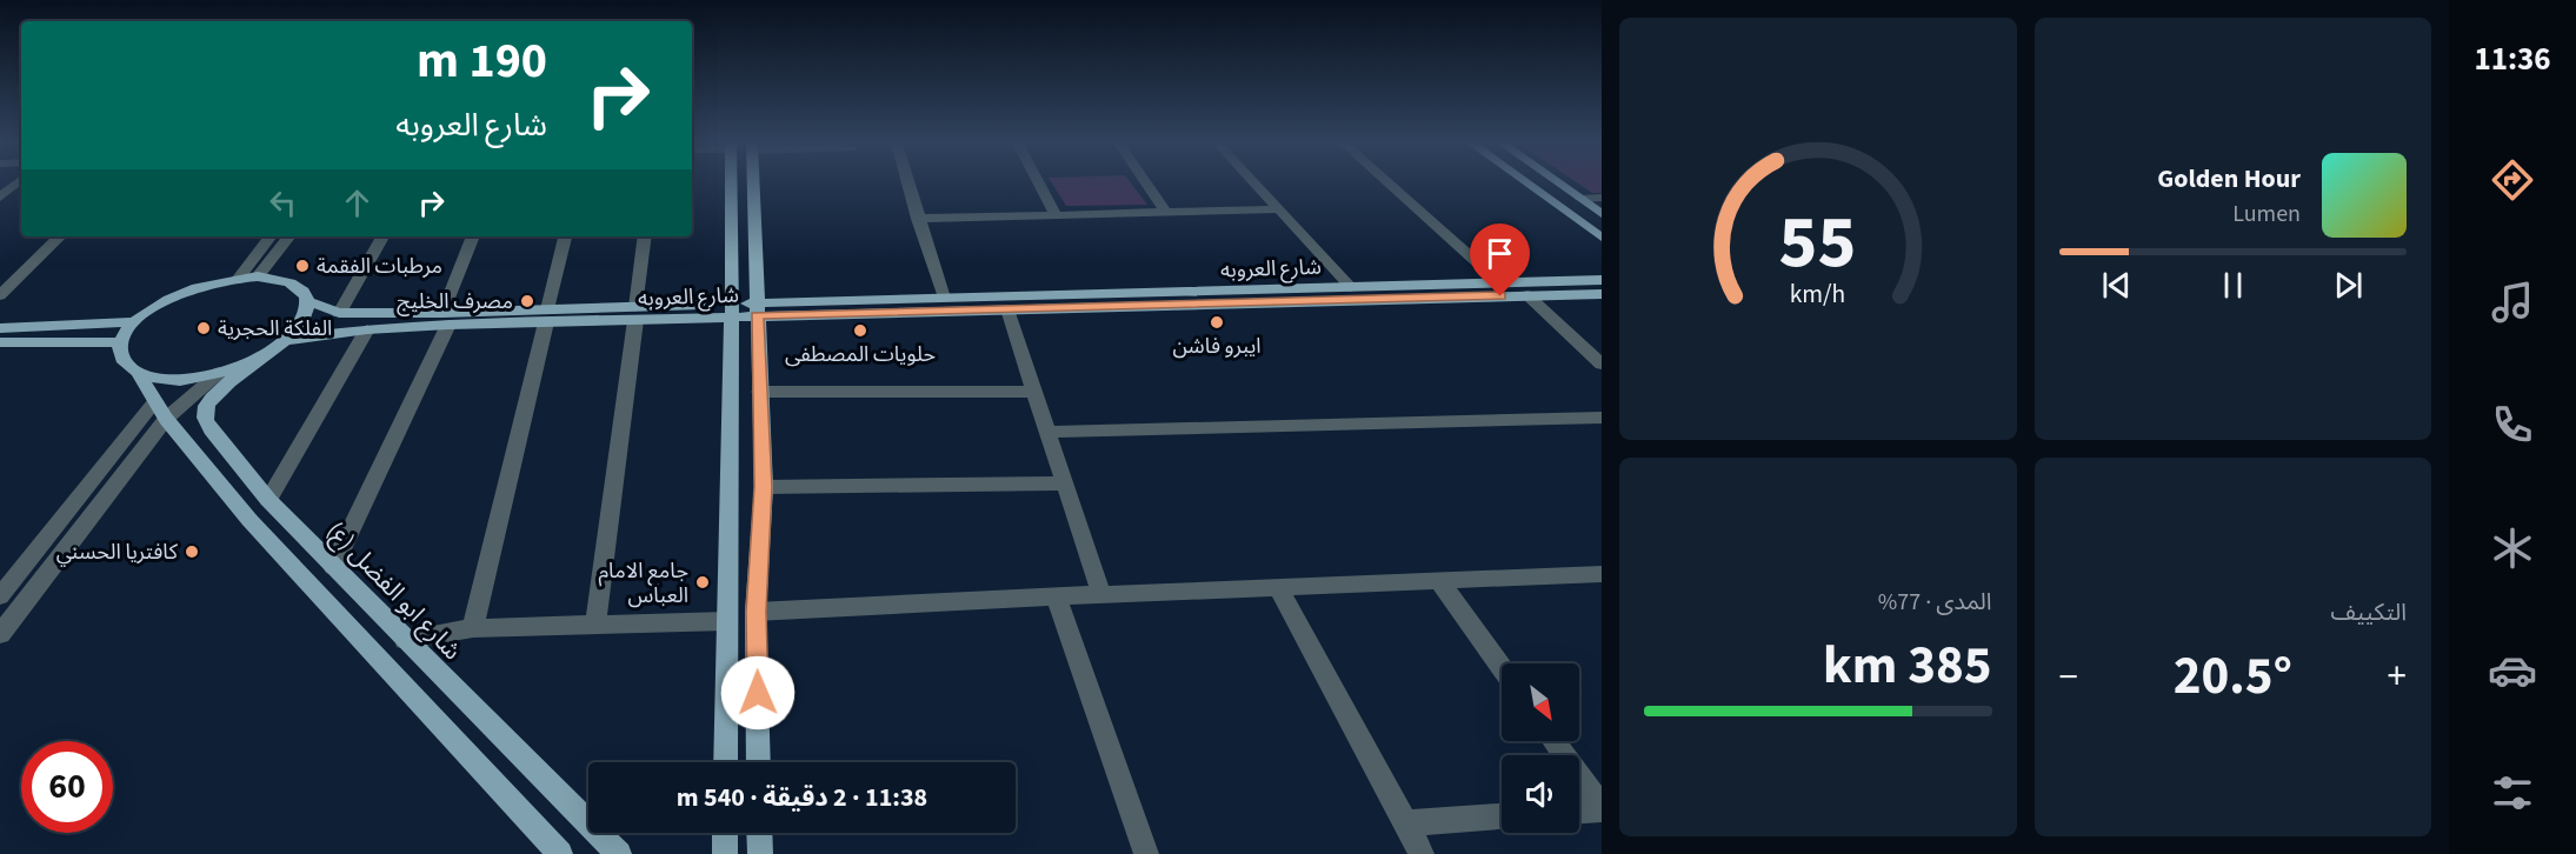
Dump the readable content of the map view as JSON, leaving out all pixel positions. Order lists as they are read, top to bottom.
{
  "streets": {
    "main road": ["شارع العروبه", "شارع ابو الفضل (ع)"]
  },
  "places": [
    "مرطبات الفقمة",
    "مصرف الخليج",
    "ايبرو فاشن",
    "الفلكة الحجرية",
    "حلويات المصطفى",
    "كافتريا الحسني",
    "جامع الامام العباس"
  ],
  "north": "bottom right",
  "page": {
    "tabs": "11:36",
    "turn": ["190 m", "شارع العروبه"],
    "song": ["Golden Hour", "Lumen"],
    "tile": [
      "التكييف",
      ["المدى · 77%", "385 km"]
    ],
    "heat": ["−", "20.5°", "+"],
    "limit": "60",
    "trip": "11:38 · 2 دقيقة · 540 m",
    "gauge": ["55", "km/h"]
  }
}
